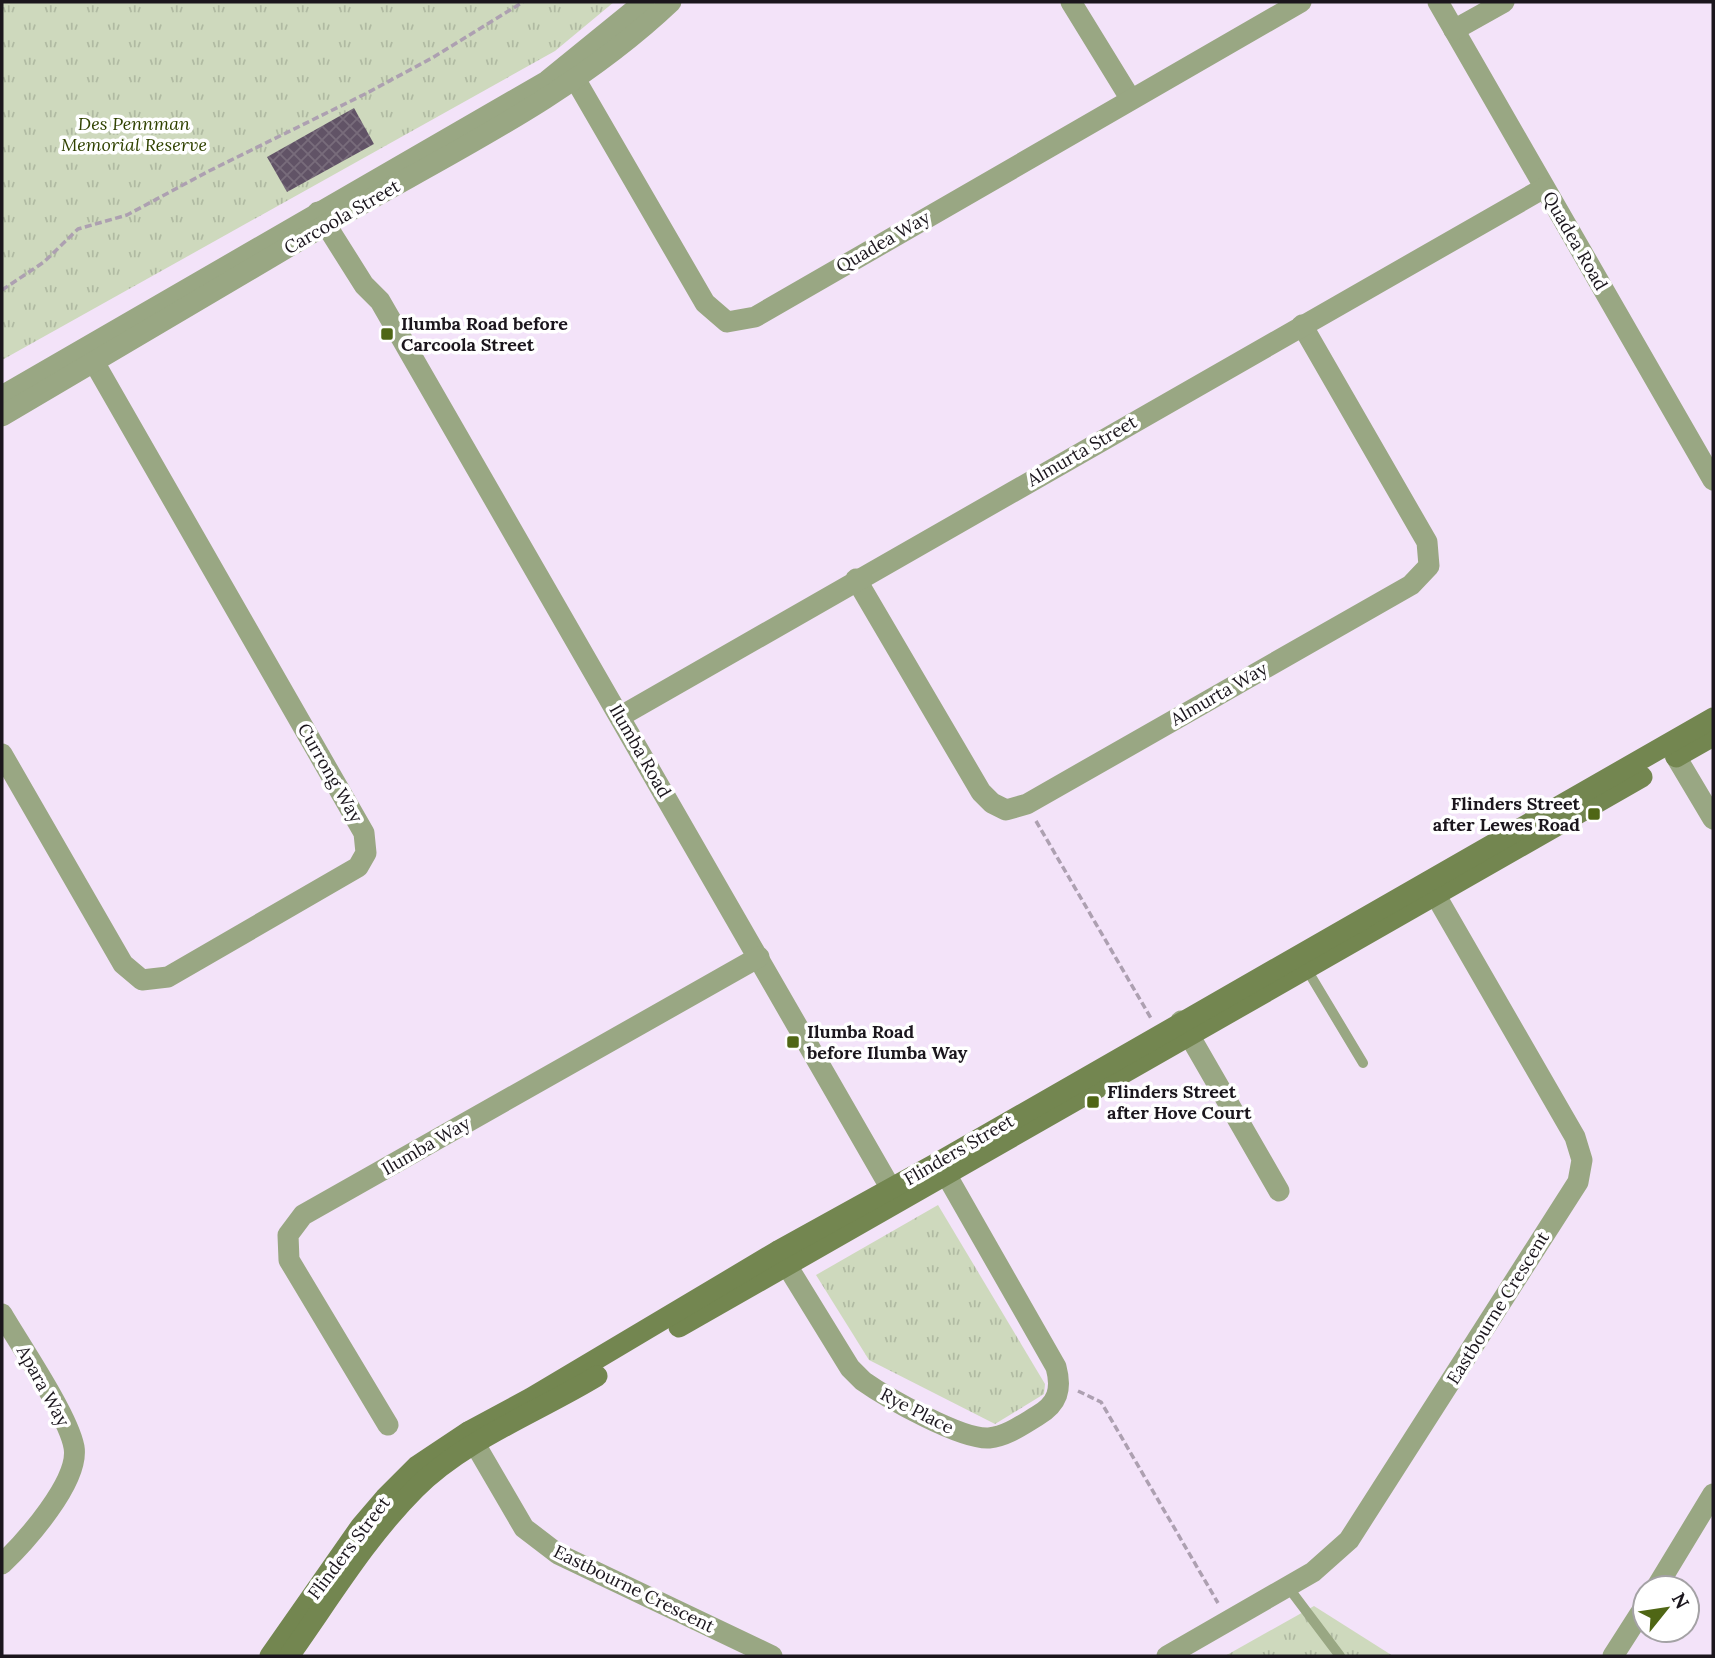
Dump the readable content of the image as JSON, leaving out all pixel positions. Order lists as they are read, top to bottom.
{
  "streets": {
    "main road": ["Flinders Street"],
    "street": [
      "Carcoola Street",
      "Quadea Road",
      "Quadea Way",
      "Almurta Street",
      "Almurta Way",
      "Ilumba Road",
      "Currong Way",
      "Ilumba Way",
      "Eastbourne Crescent",
      "Apara Way",
      "Rye Place"
    ]
  },
  "crossings": [
    ["Carcoola Street", "Quadea Way"],
    ["Carcoola Street", "Ilumba Road"],
    ["Carcoola Street", "Currong Way"],
    ["Quadea Road", "Almurta Street"],
    ["Almurta Street", "Almurta Way"],
    ["Almurta Street", "Ilumba Road"],
    ["Ilumba Road", "Ilumba Way"],
    ["Ilumba Road", "Flinders Street"],
    ["Flinders Street", "Eastbourne Crescent"],
    ["Flinders Street", "Rye Place"]
  ],
  "parks": ["Des Pennman Memorial Reserve"],
  "places": {
    "transit": [
      "Ilumba Road before Carcoola Street",
      "Flinders Street after Lewes Road",
      "Ilumba Road before Ilumba Way",
      "Flinders Street after Hove Court"
    ]
  },
  "north": "top right"
}
